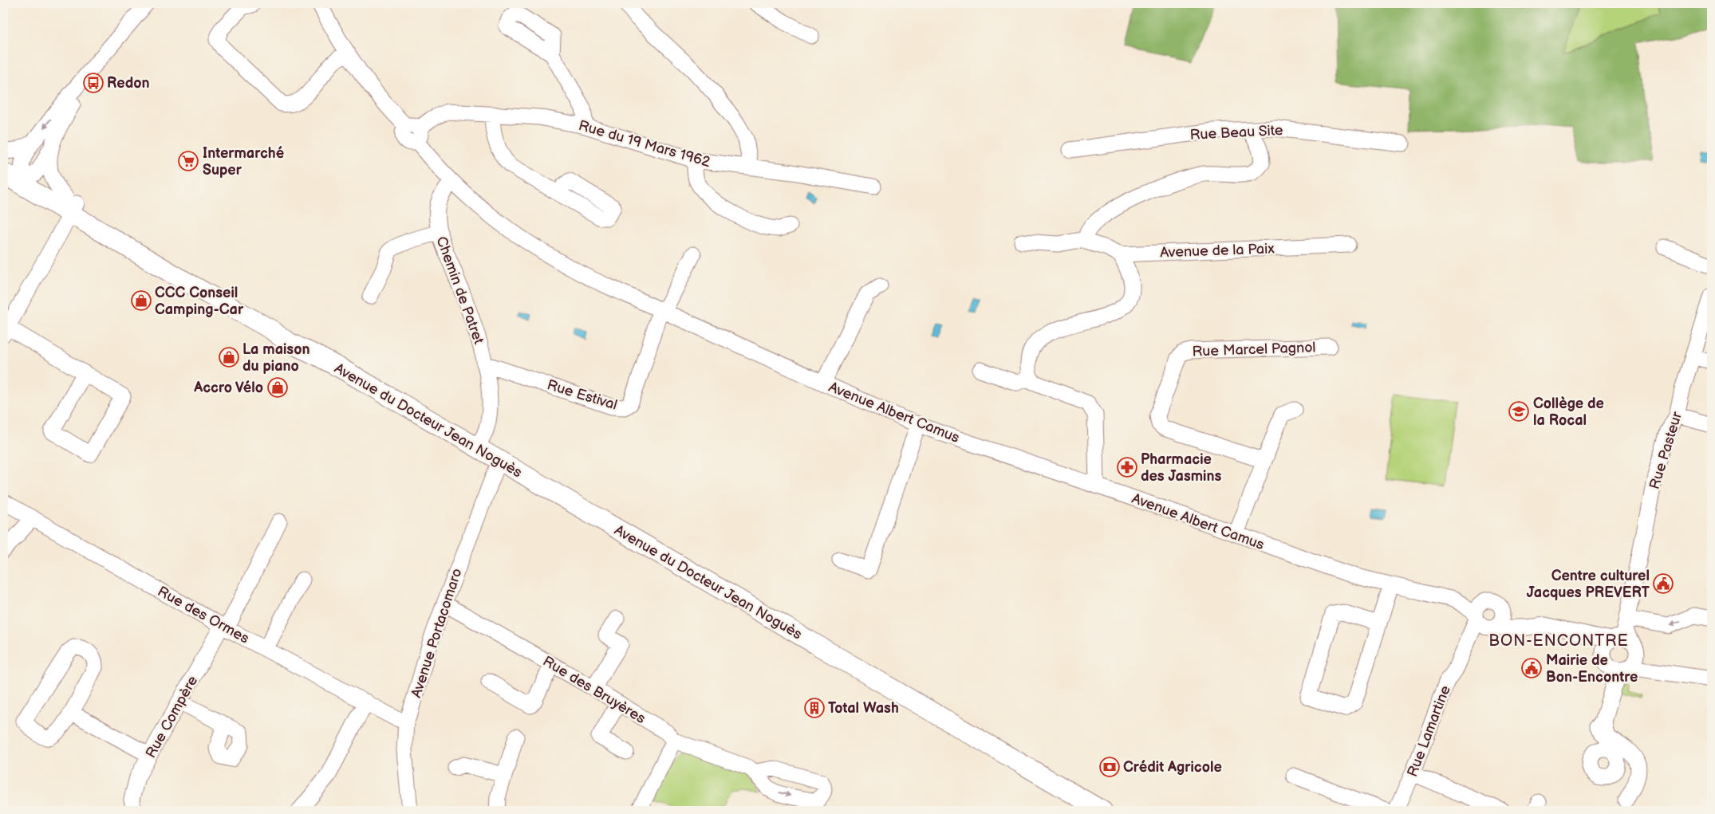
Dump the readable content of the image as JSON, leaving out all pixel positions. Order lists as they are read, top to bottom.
{
  "streets": {
    "main road": ["Avenue du Docteur Jean Noguès"],
    "street": [
      "Rue Beau Site",
      "Rue du 19 Mars 1962",
      "Avenue de la Paix",
      "Chemin de Patret",
      "Rue Marcel Pagnol",
      "Rue Estival",
      "Avenue Albert Camus",
      "Rue Pasteur",
      "Rue des Ormes",
      "Avenue Portacomaro",
      "Rue des Bruyères",
      "Rue Compère",
      "Rue Lamartine"
    ]
  },
  "crossings": [
    ["Rue du 19 Mars 1962", "Avenue Albert Camus"],
    ["Chemin de Patret", "Rue Estival"],
    ["Chemin de Patret", "Avenue Albert Camus"],
    ["Chemin de Patret", "Avenue du Docteur Jean Noguès"],
    ["Rue Estival", "Avenue Albert Camus"],
    ["Avenue Albert Camus", "Rue Lamartine"],
    ["Avenue du Docteur Jean Noguès", "Avenue Portacomaro"],
    ["Rue des Ormes", "Avenue Portacomaro"],
    ["Rue des Ormes", "Rue Compère"],
    ["Avenue Portacomaro", "Rue des Bruyères"]
  ],
  "districts": ["BON-ENCONTRE"],
  "places": {
    "bus stop": ["Redon"],
    "supermarket": ["Intermarché Super"],
    "shop": ["CCC Conseil Camping-Car", "La maison du piano", "Accro Vélo"],
    "school or university": ["Collège de la Rocal"],
    "pharmacy": ["Pharmacie des Jasmins"],
    "public building": ["Centre culturel Jacques PREVERT", "Mairie de Bon-Encontre"],
    "building": ["Total Wash"],
    "bank": ["Crédit Agricole"]
  }
}
